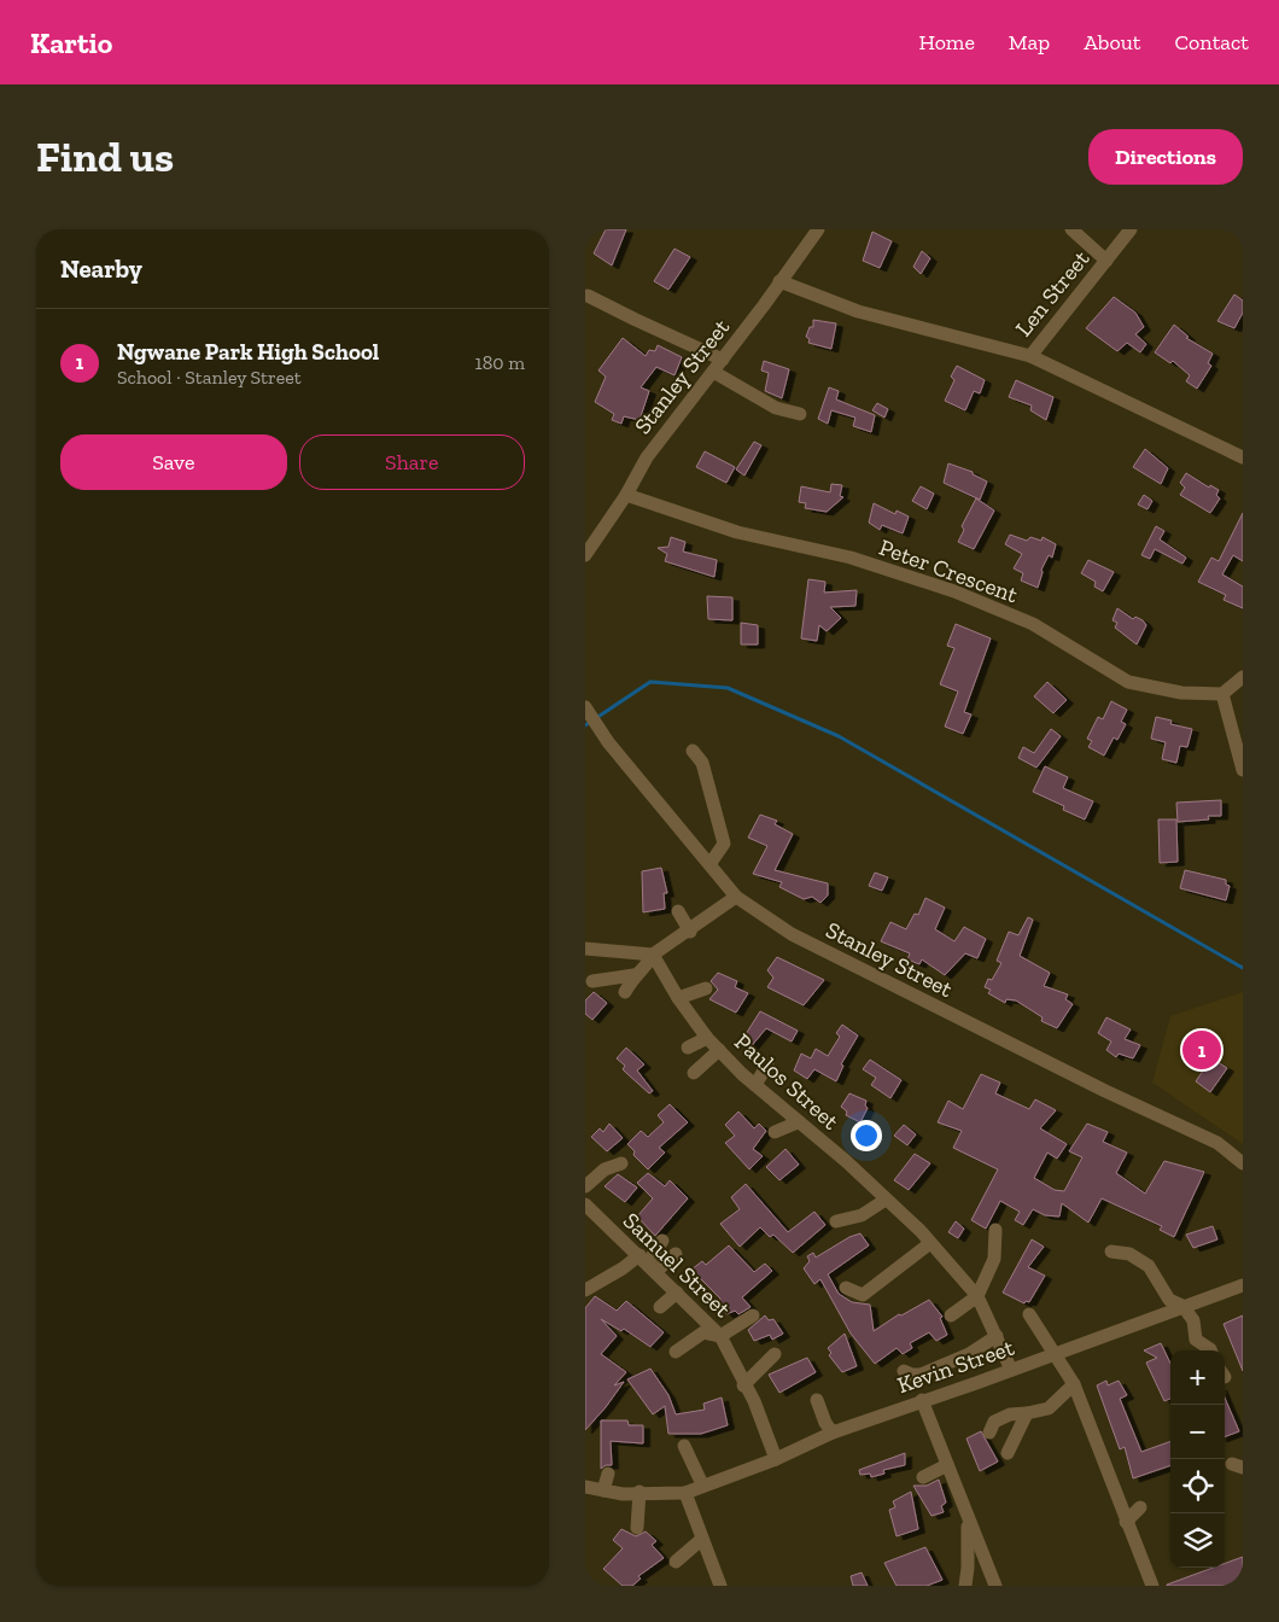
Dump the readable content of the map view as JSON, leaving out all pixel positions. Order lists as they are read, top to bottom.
{
  "streets": {
    "street": [
      "Len Street",
      "Stanley Street",
      "Peter Crescent",
      "Paulos Street",
      "Samuel Street",
      "Kevin Street"
    ]
  },
  "crossings": [
    ["Stanley Street", "Peter Crescent"],
    ["Paulos Street", "Kevin Street"],
    ["Samuel Street", "Kevin Street"]
  ],
  "page": {
    "header": "Kartio",
    "nav": [
      "Home",
      "Map",
      "About",
      "Contact"
    ],
    "buttons": [
      "Directions",
      ["Save", "Share"]
    ],
    "title": "Find us",
    "heading": "Nearby",
    "list": [
      {
        "mark": "1",
        "name": "Ngwane Park High School",
        "note": "School · Stanley Street",
        "value": "180 m"
      }
    ],
    "pins": "1",
    "map_buttons": ["+", "−"]
  }
}
